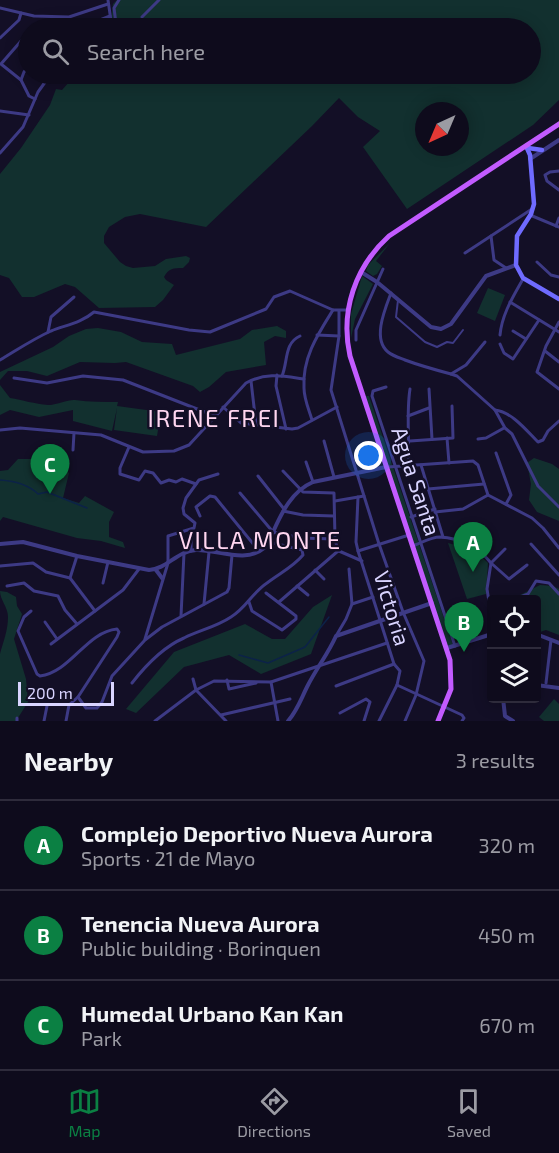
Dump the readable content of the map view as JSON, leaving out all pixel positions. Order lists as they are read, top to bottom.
{
  "streets": {
    "main road": ["Agua Santa"],
    "street": ["Victoria"]
  },
  "districts": ["IRENE FREI", "VILLA MONTE"],
  "scale_bar": "200 m",
  "north": "bottom left",
  "page": {
    "search": "Search here",
    "pins": ["C", "A", "B"],
    "scale": "200 m",
    "heading": ["Nearby", "3 results"],
    "list": [
      {
        "mark": "A",
        "name": "Complejo Deportivo Nueva Aurora",
        "note": "Sports · 21 de Mayo",
        "value": "320 m"
      },
      {
        "mark": "B",
        "name": "Tenencia Nueva Aurora",
        "note": "Public building · Borinquen",
        "value": "450 m"
      },
      {
        "mark": "C",
        "name": "Humedal Urbano Kan Kan",
        "note": "Park",
        "value": "670 m"
      }
    ],
    "nav": ["Map", "Directions", "Saved"]
  }
}
